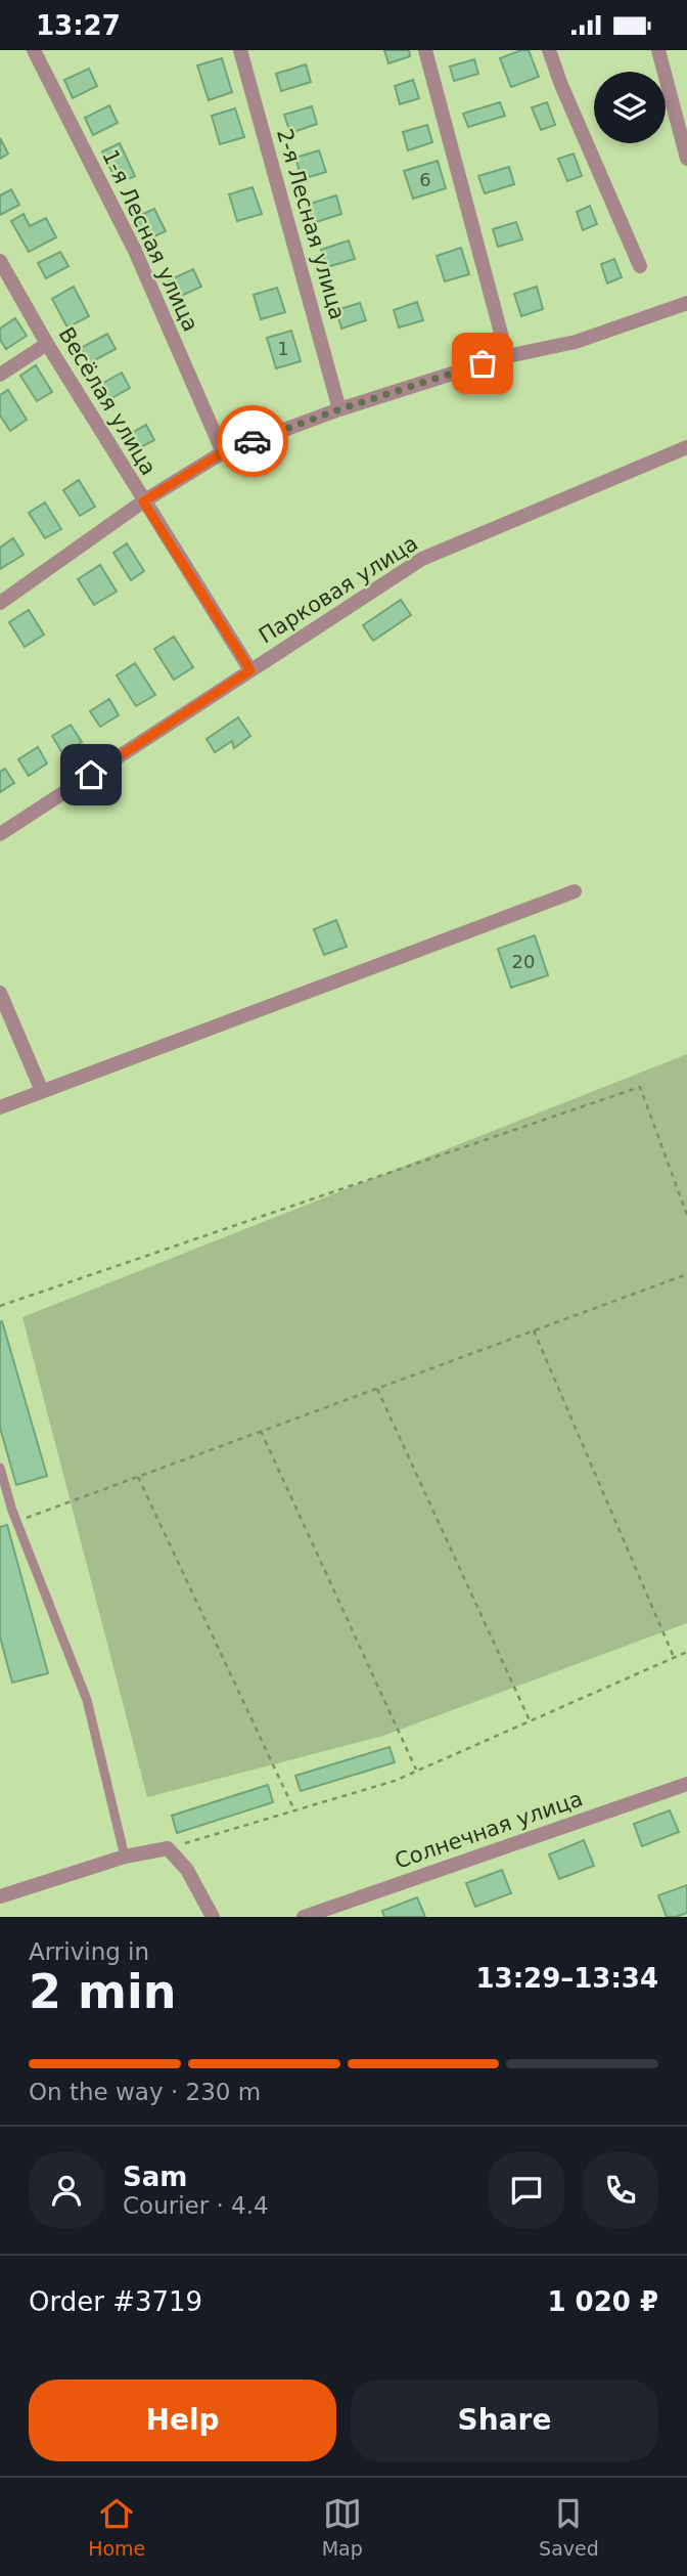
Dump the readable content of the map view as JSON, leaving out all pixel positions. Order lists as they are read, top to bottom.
{
  "streets": {
    "street": [
      "2-я Лесная улица",
      "1-я Лесная улица",
      "Весёлая улица",
      "Парковая улица",
      "Солнечная улица"
    ]
  },
  "crossings": [
    ["Весёлая улица", "Парковая улица"]
  ],
  "house_numbers": ["6", "1", "20"],
  "page": {
    "status": "13:27",
    "heading": ["2 min", "Arriving in", "13:29–13:34"],
    "panel": [
      "Sam",
      "Courier · 4.4",
      "Order #3719",
      "1 020 ₽"
    ],
    "bar": "On the way · 230 m",
    "buttons": ["Help", "Share"],
    "tabs": ["Home", "Map", "Saved"]
  }
}
